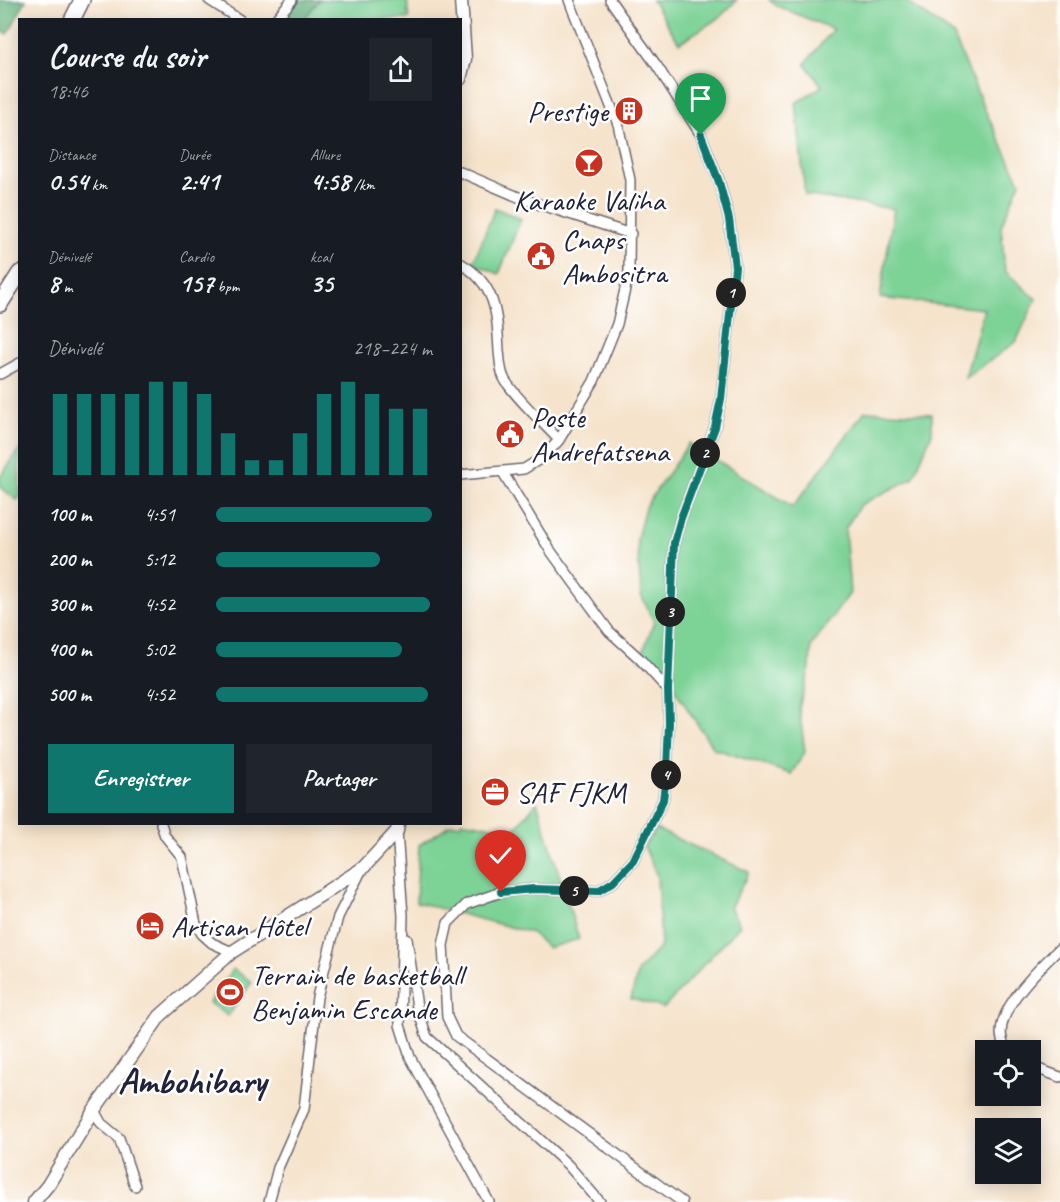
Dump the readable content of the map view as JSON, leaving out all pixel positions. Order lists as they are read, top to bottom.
{
  "districts": ["Ambohibary"],
  "places": {
    "building": ["Prestige"],
    "bar": ["Karaoke Valiha"],
    "public building": ["Cnaps Ambositra", "Poste Andrefatsena"],
    "office": ["SAF FJKM"],
    "hotel": ["Artisan Hôtel"],
    "sports": ["Terrain de basketball Benjamin Escande"]
  },
  "page": {
    "heading": ["Course du soir", "18:46"],
    "stats": [
      ["Distance", "0.54 km"],
      ["Durée", "2:41"],
      ["Allure", "4:58 /km"],
      ["Dénivelé", "8 m"],
      ["Cardio", "157 bpm"],
      ["kcal", "35"]
    ],
    "pins": [
      "1",
      "2",
      "3",
      "4",
      "5"
    ],
    "chart": ["Dénivelé", "218–224 m"],
    "list": [
      {
        "name": "100 m",
        "note": "4:51"
      },
      {
        "name": "200 m",
        "note": "5:12"
      },
      {
        "name": "300 m",
        "note": "4:52"
      },
      {
        "name": "400 m",
        "note": "5:02"
      },
      {
        "name": "500 m",
        "note": "4:52"
      }
    ],
    "buttons": ["Enregistrer", "Partager"]
  }
}
